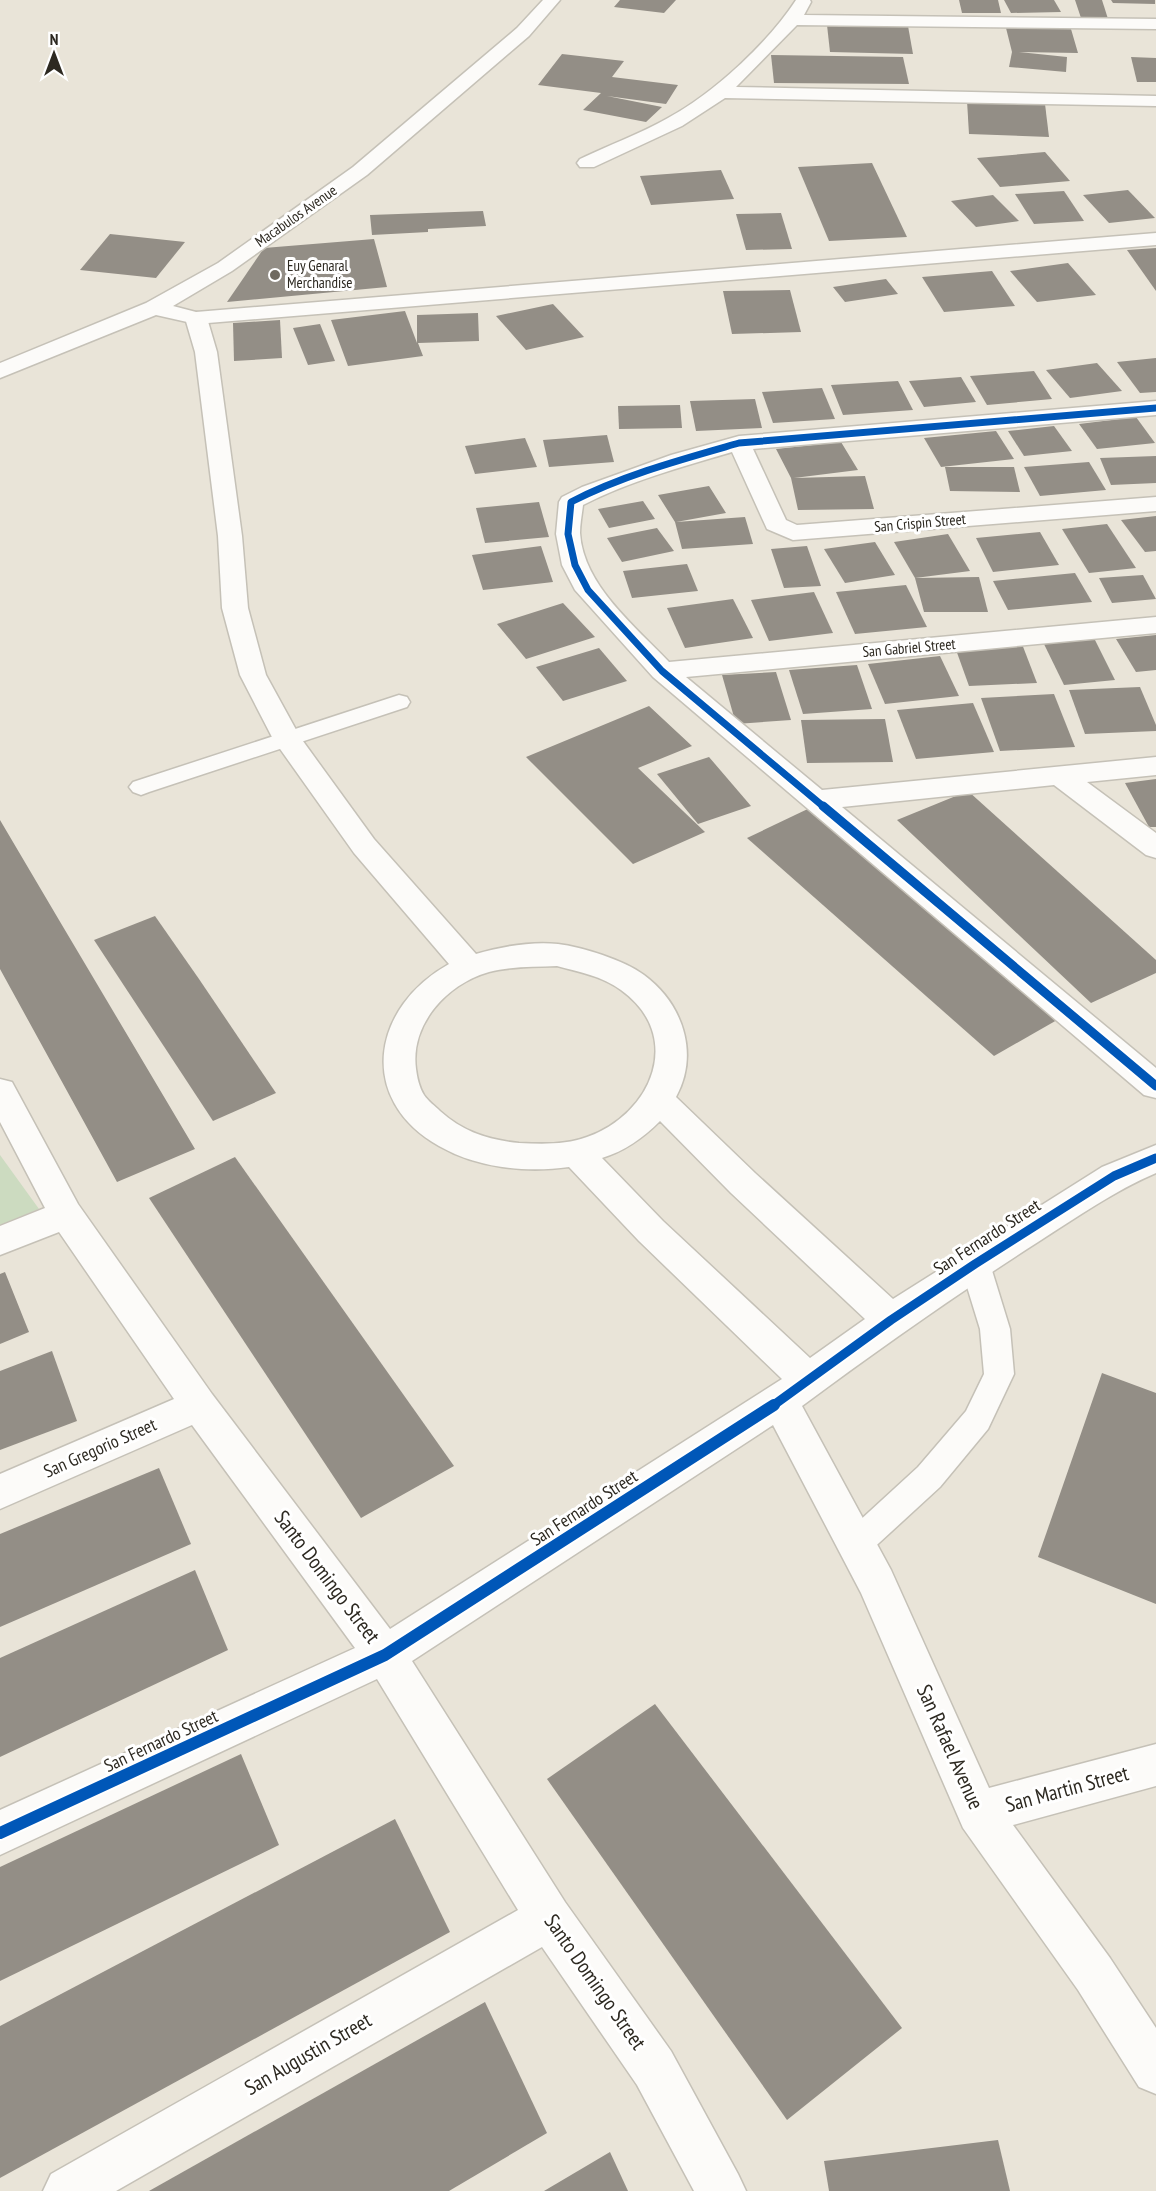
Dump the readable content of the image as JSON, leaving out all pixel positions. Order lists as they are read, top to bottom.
{
  "streets": {
    "street": [
      "Macabulos Avenue",
      "San Crispin Street",
      "San Gabriel Street",
      "San Fernardo Street",
      "San Gregorio Street",
      "Santo Domingo Street",
      "San Rafael Avenue",
      "San Martin Street",
      "San Augustin Street"
    ]
  },
  "crossings": [
    ["San Fernardo Street", "Santo Domingo Street"],
    ["San Fernardo Street", "San Rafael Avenue"],
    ["San Gregorio Street", "Santo Domingo Street"],
    ["Santo Domingo Street", "San Augustin Street"],
    ["San Rafael Avenue", "San Martin Street"]
  ],
  "places": ["Euy Genaral Merchandise"],
  "north": "top"
}
